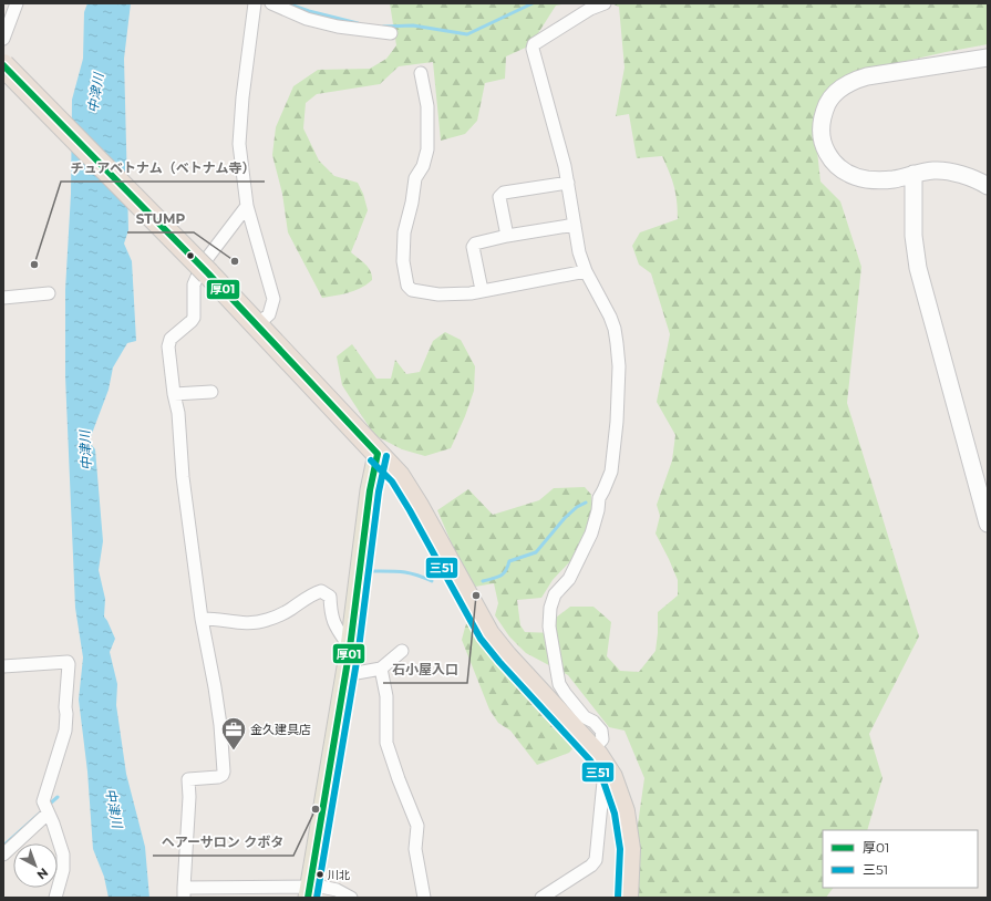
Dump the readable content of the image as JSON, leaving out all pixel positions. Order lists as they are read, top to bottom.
{
  "water": ["中津川"],
  "places": {
    "other": [
      "STUMP",
      "チュアベトナム（ベトナム寺）",
      "石小屋入口",
      "ヘアーサロン クボタ",
      "川北"
    ],
    "office": ["金久建具店"]
  },
  "lines": ["transit line 厚01", "transit line 三51"],
  "legend": ["厚01", "三51"],
  "north": "bottom right"
}
